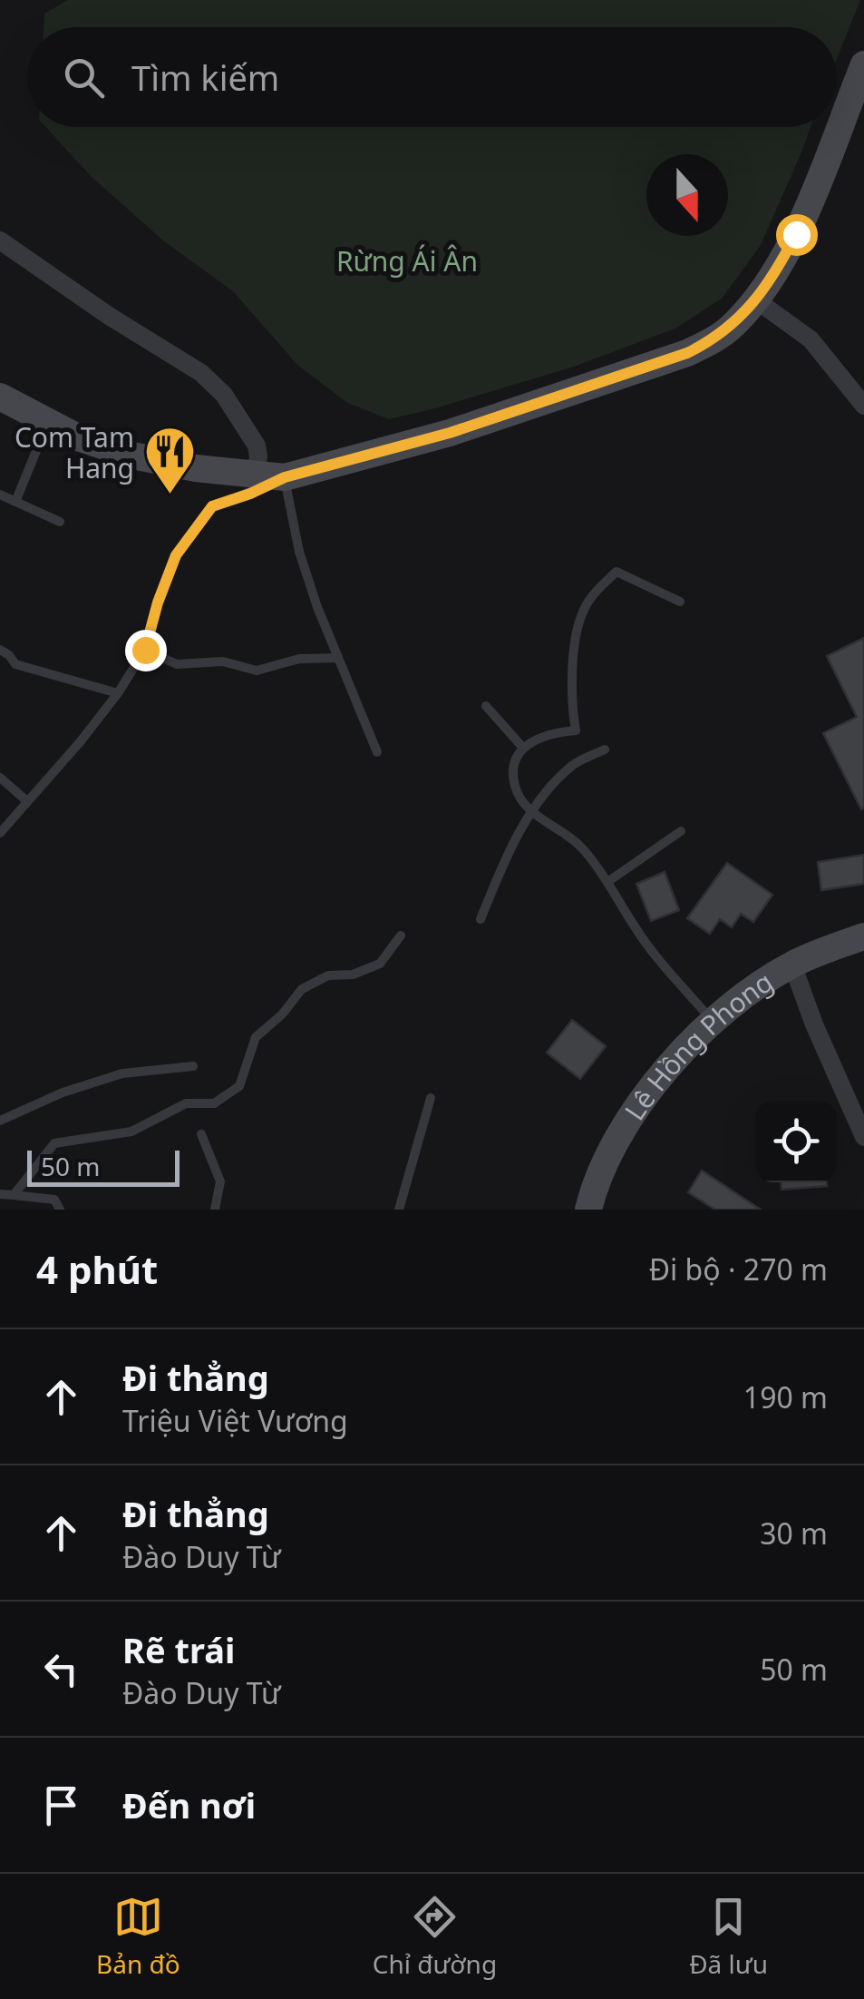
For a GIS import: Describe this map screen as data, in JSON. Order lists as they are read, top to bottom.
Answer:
{
  "streets": {
    "street": ["Lê Hồng Phong"]
  },
  "parks": ["Rừng Ái Ân"],
  "places": {
    "restaurant": ["Com Tam Hang"]
  },
  "scale_bar": "50 m",
  "north": "bottom",
  "page": {
    "search": "Tìm kiếm",
    "scale": "50 m",
    "heading": ["4 phút", "Đi bộ · 270 m"],
    "list": [
      ["Đi thẳng", "Triệu Việt Vương", "190 m"],
      ["Đi thẳng", "Đào Duy Từ", "30 m"],
      ["Rẽ trái", "Đào Duy Từ", "50 m"],
      "Đến nơi"
    ],
    "nav": ["Bản đồ", "Chỉ đường", "Đã lưu"]
  }
}
